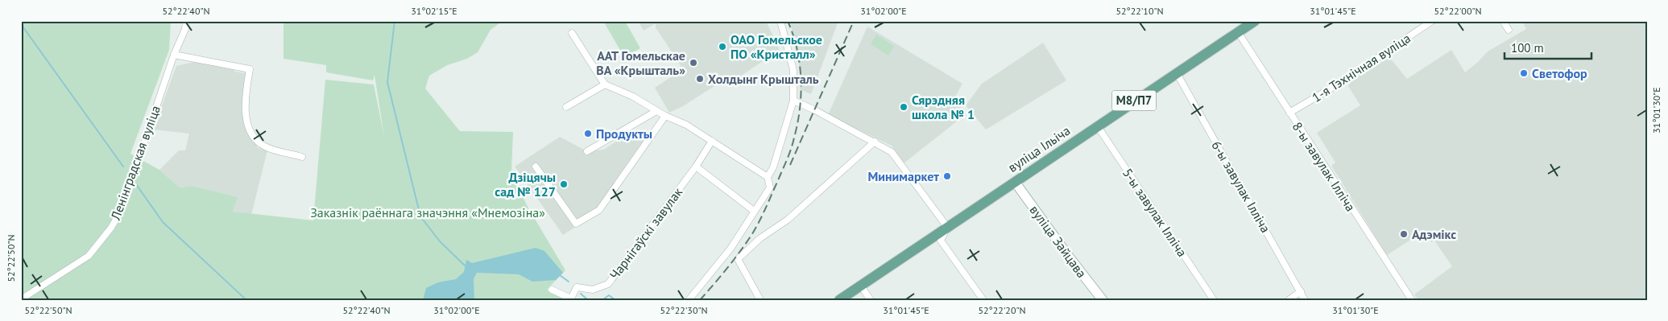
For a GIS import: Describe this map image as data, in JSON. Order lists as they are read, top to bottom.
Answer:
{
  "streets": {
    "main road": ["М8/П7", "вуліца Ільіча"],
    "street": [
      "1-я Тэхнічная вуліца",
      "Ленінградская вуліца",
      "8-ы завулак Ілліча",
      "6-ы завулак Ілліча",
      "5-ы завулак Ілліча",
      "Чарнігаўскі завулак",
      "вуліца Зайцава"
    ]
  },
  "crossings": [
    ["1-я Тэхнічная вуліца", "8-ы завулак Ілліча"],
    ["вуліца Ільіча", "8-ы завулак Ілліча"],
    ["вуліца Ільіча", "6-ы завулак Ілліча"],
    ["вуліца Ільіча", "5-ы завулак Ілліча"],
    ["вуліца Ільіча", "вуліца Зайцава"]
  ],
  "parks": ["Заказнік раённага значэння «Мнемозіна»"],
  "places": [
    "ОАО Гомельское ПО «Кристалл»",
    "ААТ Гомельскае ВА «Крышталь»",
    "Светофор",
    "Холдынг Крышталь",
    "Сярэдняя школа № 1",
    "Продукты",
    "Минимаркет",
    "Дзіцячы сад № 127",
    "Адэмікс"
  ],
  "scale_bar": "100 m",
  "coordinates": [
    "52°22'40\"N",
    "31°02'15\"E",
    "31°02'00\"E",
    "52°22'10\"N",
    "31°01'45\"E",
    "52°22'00\"N",
    "31°01'30\"E",
    "52°22'50\"N",
    "52°22'30\"N",
    "52°22'20\"N"
  ]
}
